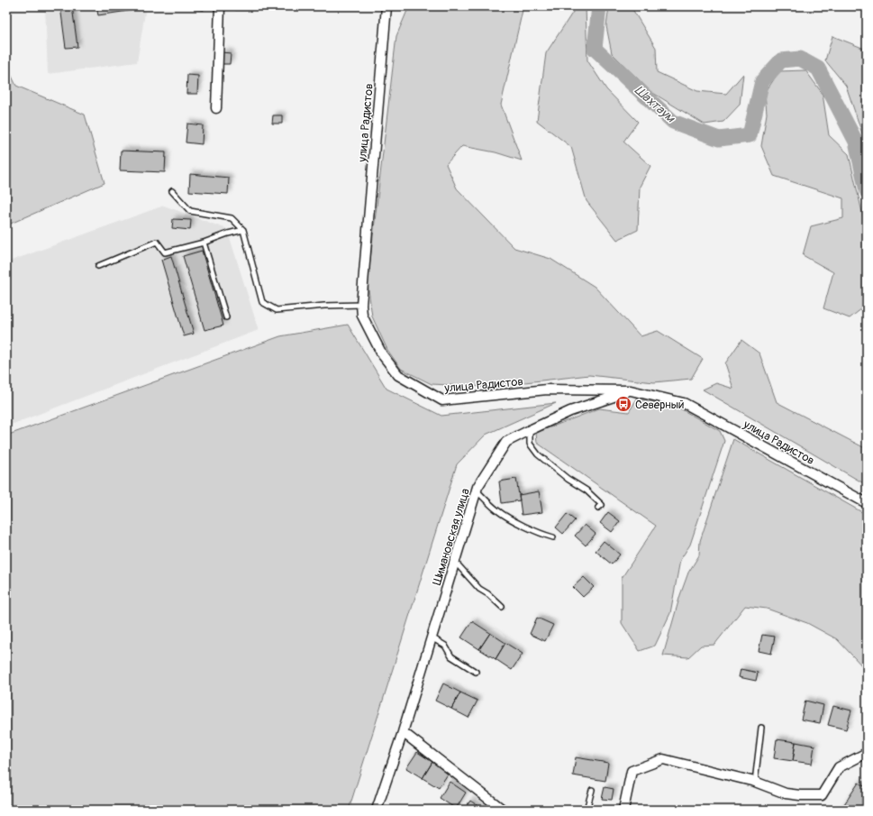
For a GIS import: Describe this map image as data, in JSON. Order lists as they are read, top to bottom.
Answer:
{
  "streets": {
    "street": ["улица Радистов", "Шимановская улица"]
  },
  "crossings": [
    ["улица Радистов", "Шимановская улица"]
  ],
  "water": ["Шахтаум"],
  "places": {
    "bus stop": ["Северный"]
  }
}
